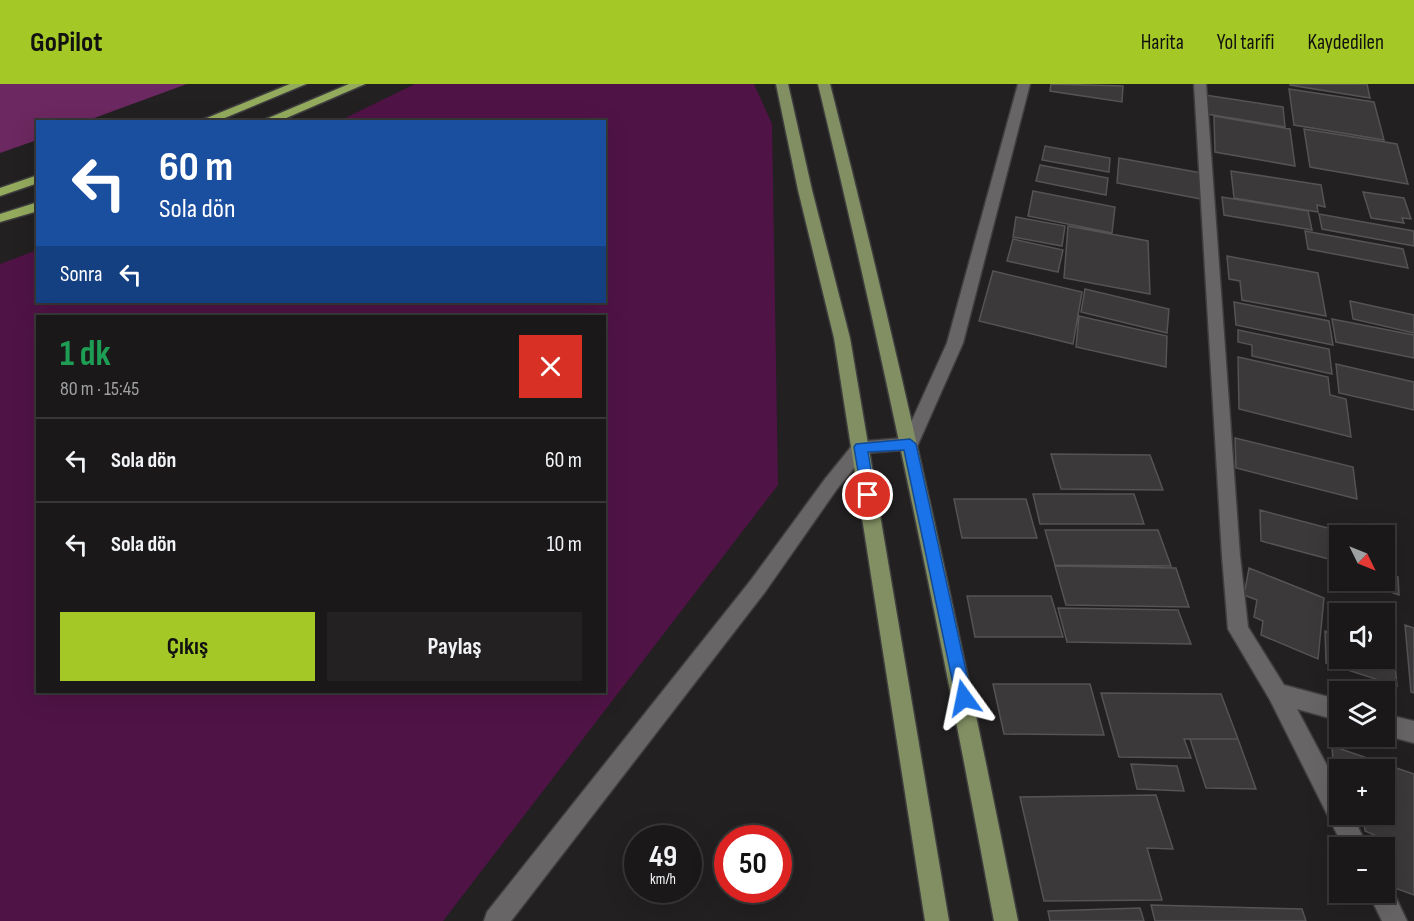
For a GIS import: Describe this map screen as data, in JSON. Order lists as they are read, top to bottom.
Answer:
{
  "north": "bottom right",
  "page": {
    "header": "GoPilot",
    "nav": ["Harita", "Yol tarifi", "Kaydedilen"],
    "turn": ["60 m", "Sola dön"],
    "then": "Sonra",
    "heading": ["1 dk", "80 m · 15:45"],
    "list": [
      {
        "name": "Sola dön",
        "value": "60 m"
      },
      {
        "name": "Sola dön",
        "value": "10 m"
      }
    ],
    "map_buttons": ["+", "−"],
    "buttons": ["Çıkış", "Paylaş"],
    "speed": "49 km/h",
    "limit": "50"
  }
}
